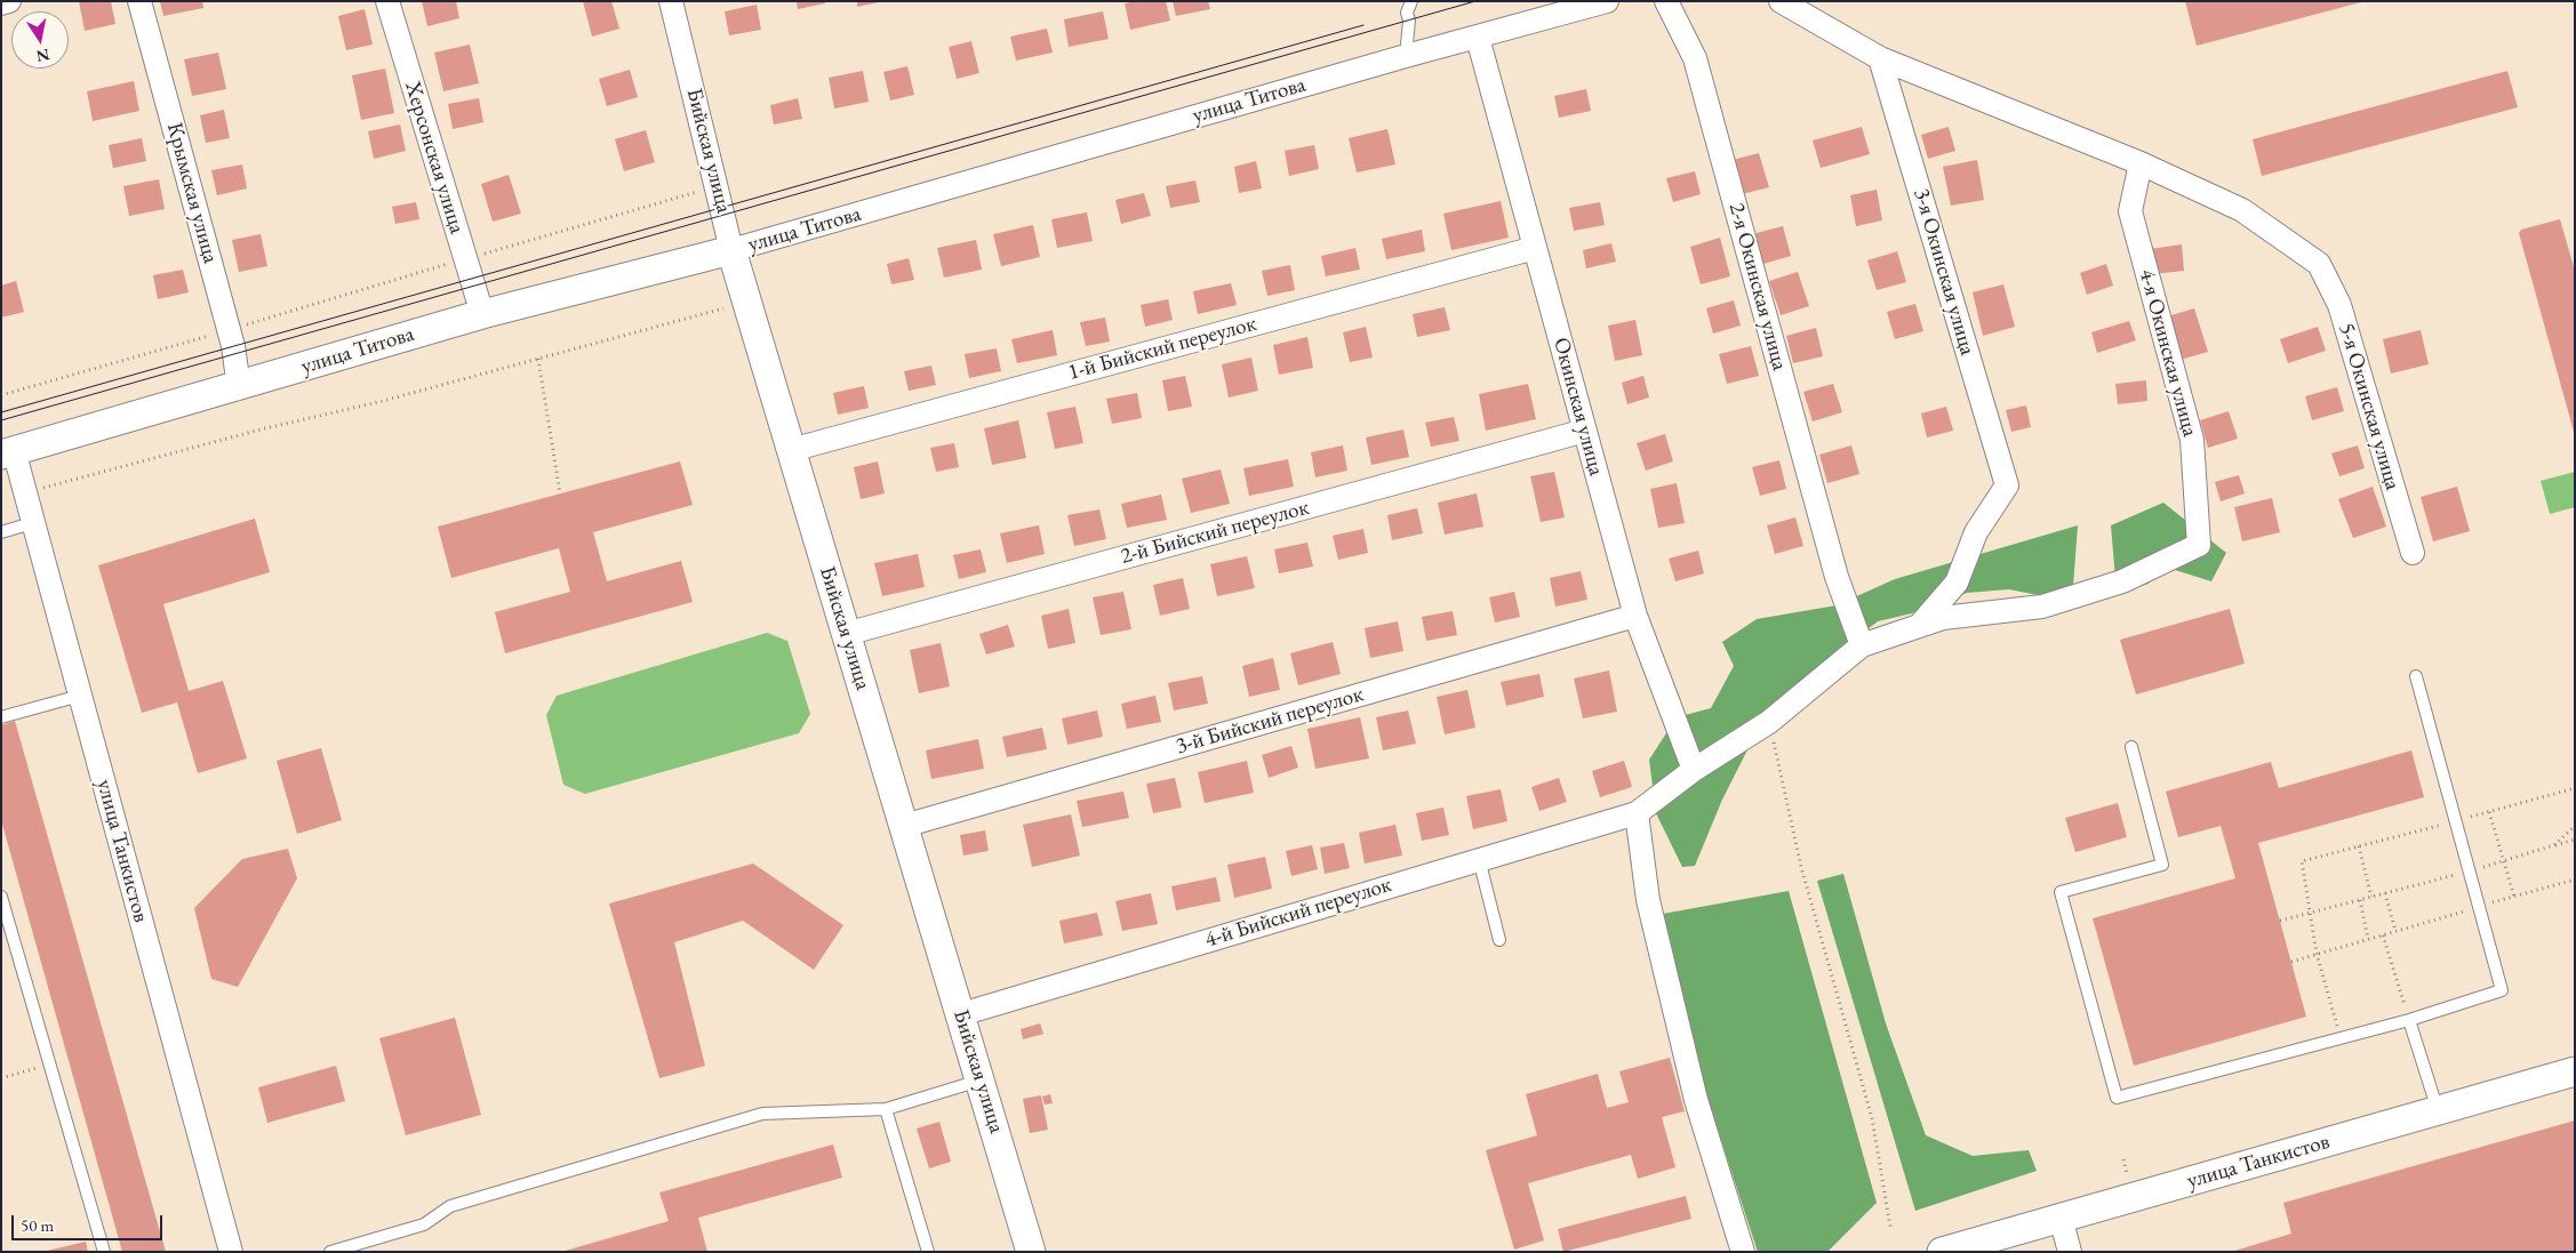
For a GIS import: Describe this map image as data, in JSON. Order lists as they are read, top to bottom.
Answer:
{
  "streets": {
    "street": [
      "улица Титова",
      "Бийская улица",
      "Херсонская улица",
      "Крымская улица",
      "3-я Окинская улица",
      "2-я Окинская улица",
      "1-й Бийский переулок",
      "4-я Окинская улица",
      "Окинская улица",
      "5-я Окинская улица",
      "2-й Бийский переулок",
      "3-й Бийский переулок",
      "улица Танкистов",
      "4-й Бийский переулок"
    ]
  },
  "crossings": [
    ["улица Титова", "Бийская улица"],
    ["улица Титова", "Херсонская улица"],
    ["улица Титова", "Крымская улица"],
    ["улица Титова", "Окинская улица"],
    ["улица Титова", "улица Танкистов"],
    ["Бийская улица", "1-й Бийский переулок"],
    ["Бийская улица", "2-й Бийский переулок"],
    ["Бийская улица", "3-й Бийский переулок"],
    ["Бийская улица", "4-й Бийский переулок"],
    ["3-я Окинская улица", "4-я Окинская улица"],
    ["1-й Бийский переулок", "Окинская улица"],
    ["4-я Окинская улица", "5-я Окинская улица"],
    ["Окинская улица", "2-й Бийский переулок"],
    ["Окинская улица", "3-й Бийский переулок"]
  ],
  "scale_bar": "50 m",
  "north": "bottom"
}
